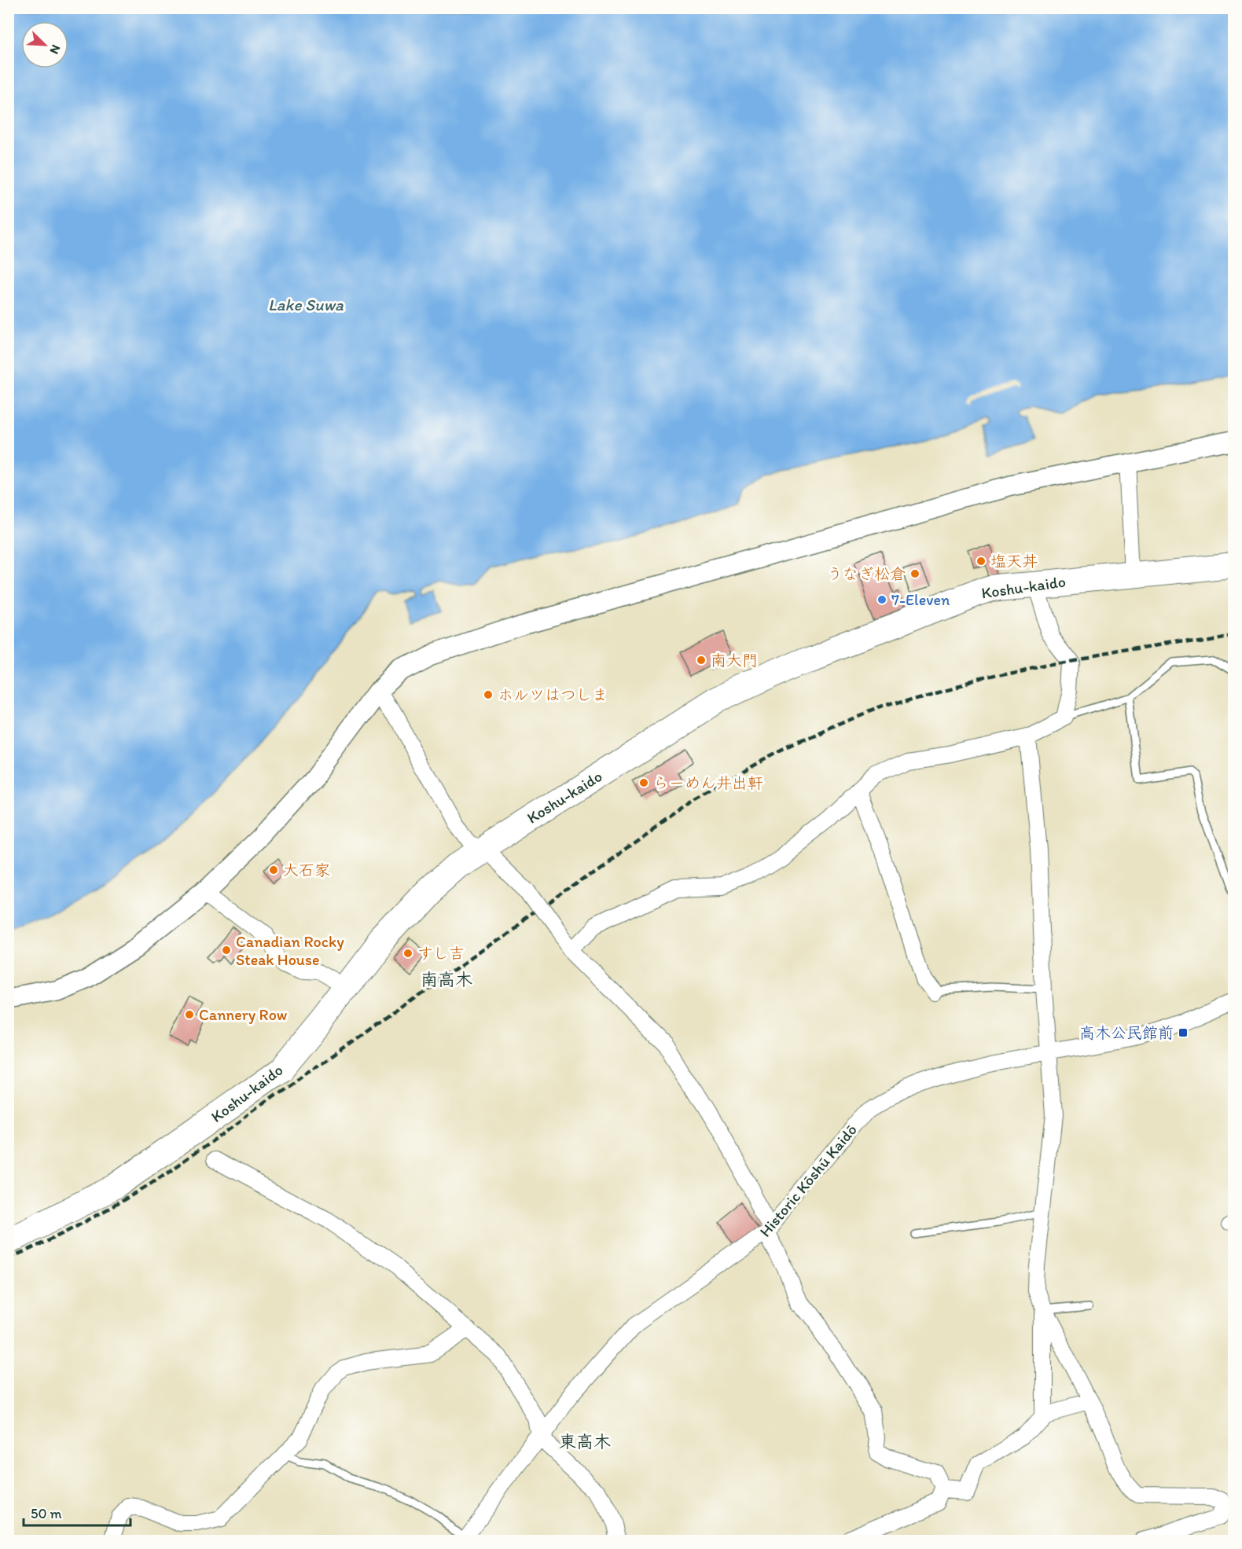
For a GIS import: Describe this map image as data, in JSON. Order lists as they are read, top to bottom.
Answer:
{
  "streets": {
    "highway": ["Koshu-kaido"],
    "street": ["Historic Kōshū Kaidō"]
  },
  "districts": ["南高木", "東高木"],
  "water": ["Lake Suwa"],
  "places": {
    "other": [
      "塩天丼",
      "うなぎ松倉",
      "7-Eleven",
      "南大門",
      "ホルツはつしま",
      "らーめん井出軒",
      "大石家",
      "Canadian Rocky Steak House",
      "すし吉",
      "Cannery Row"
    ],
    "transit": ["高木公民館前"]
  },
  "scale_bar": "50 m",
  "north": "bottom right"
}
